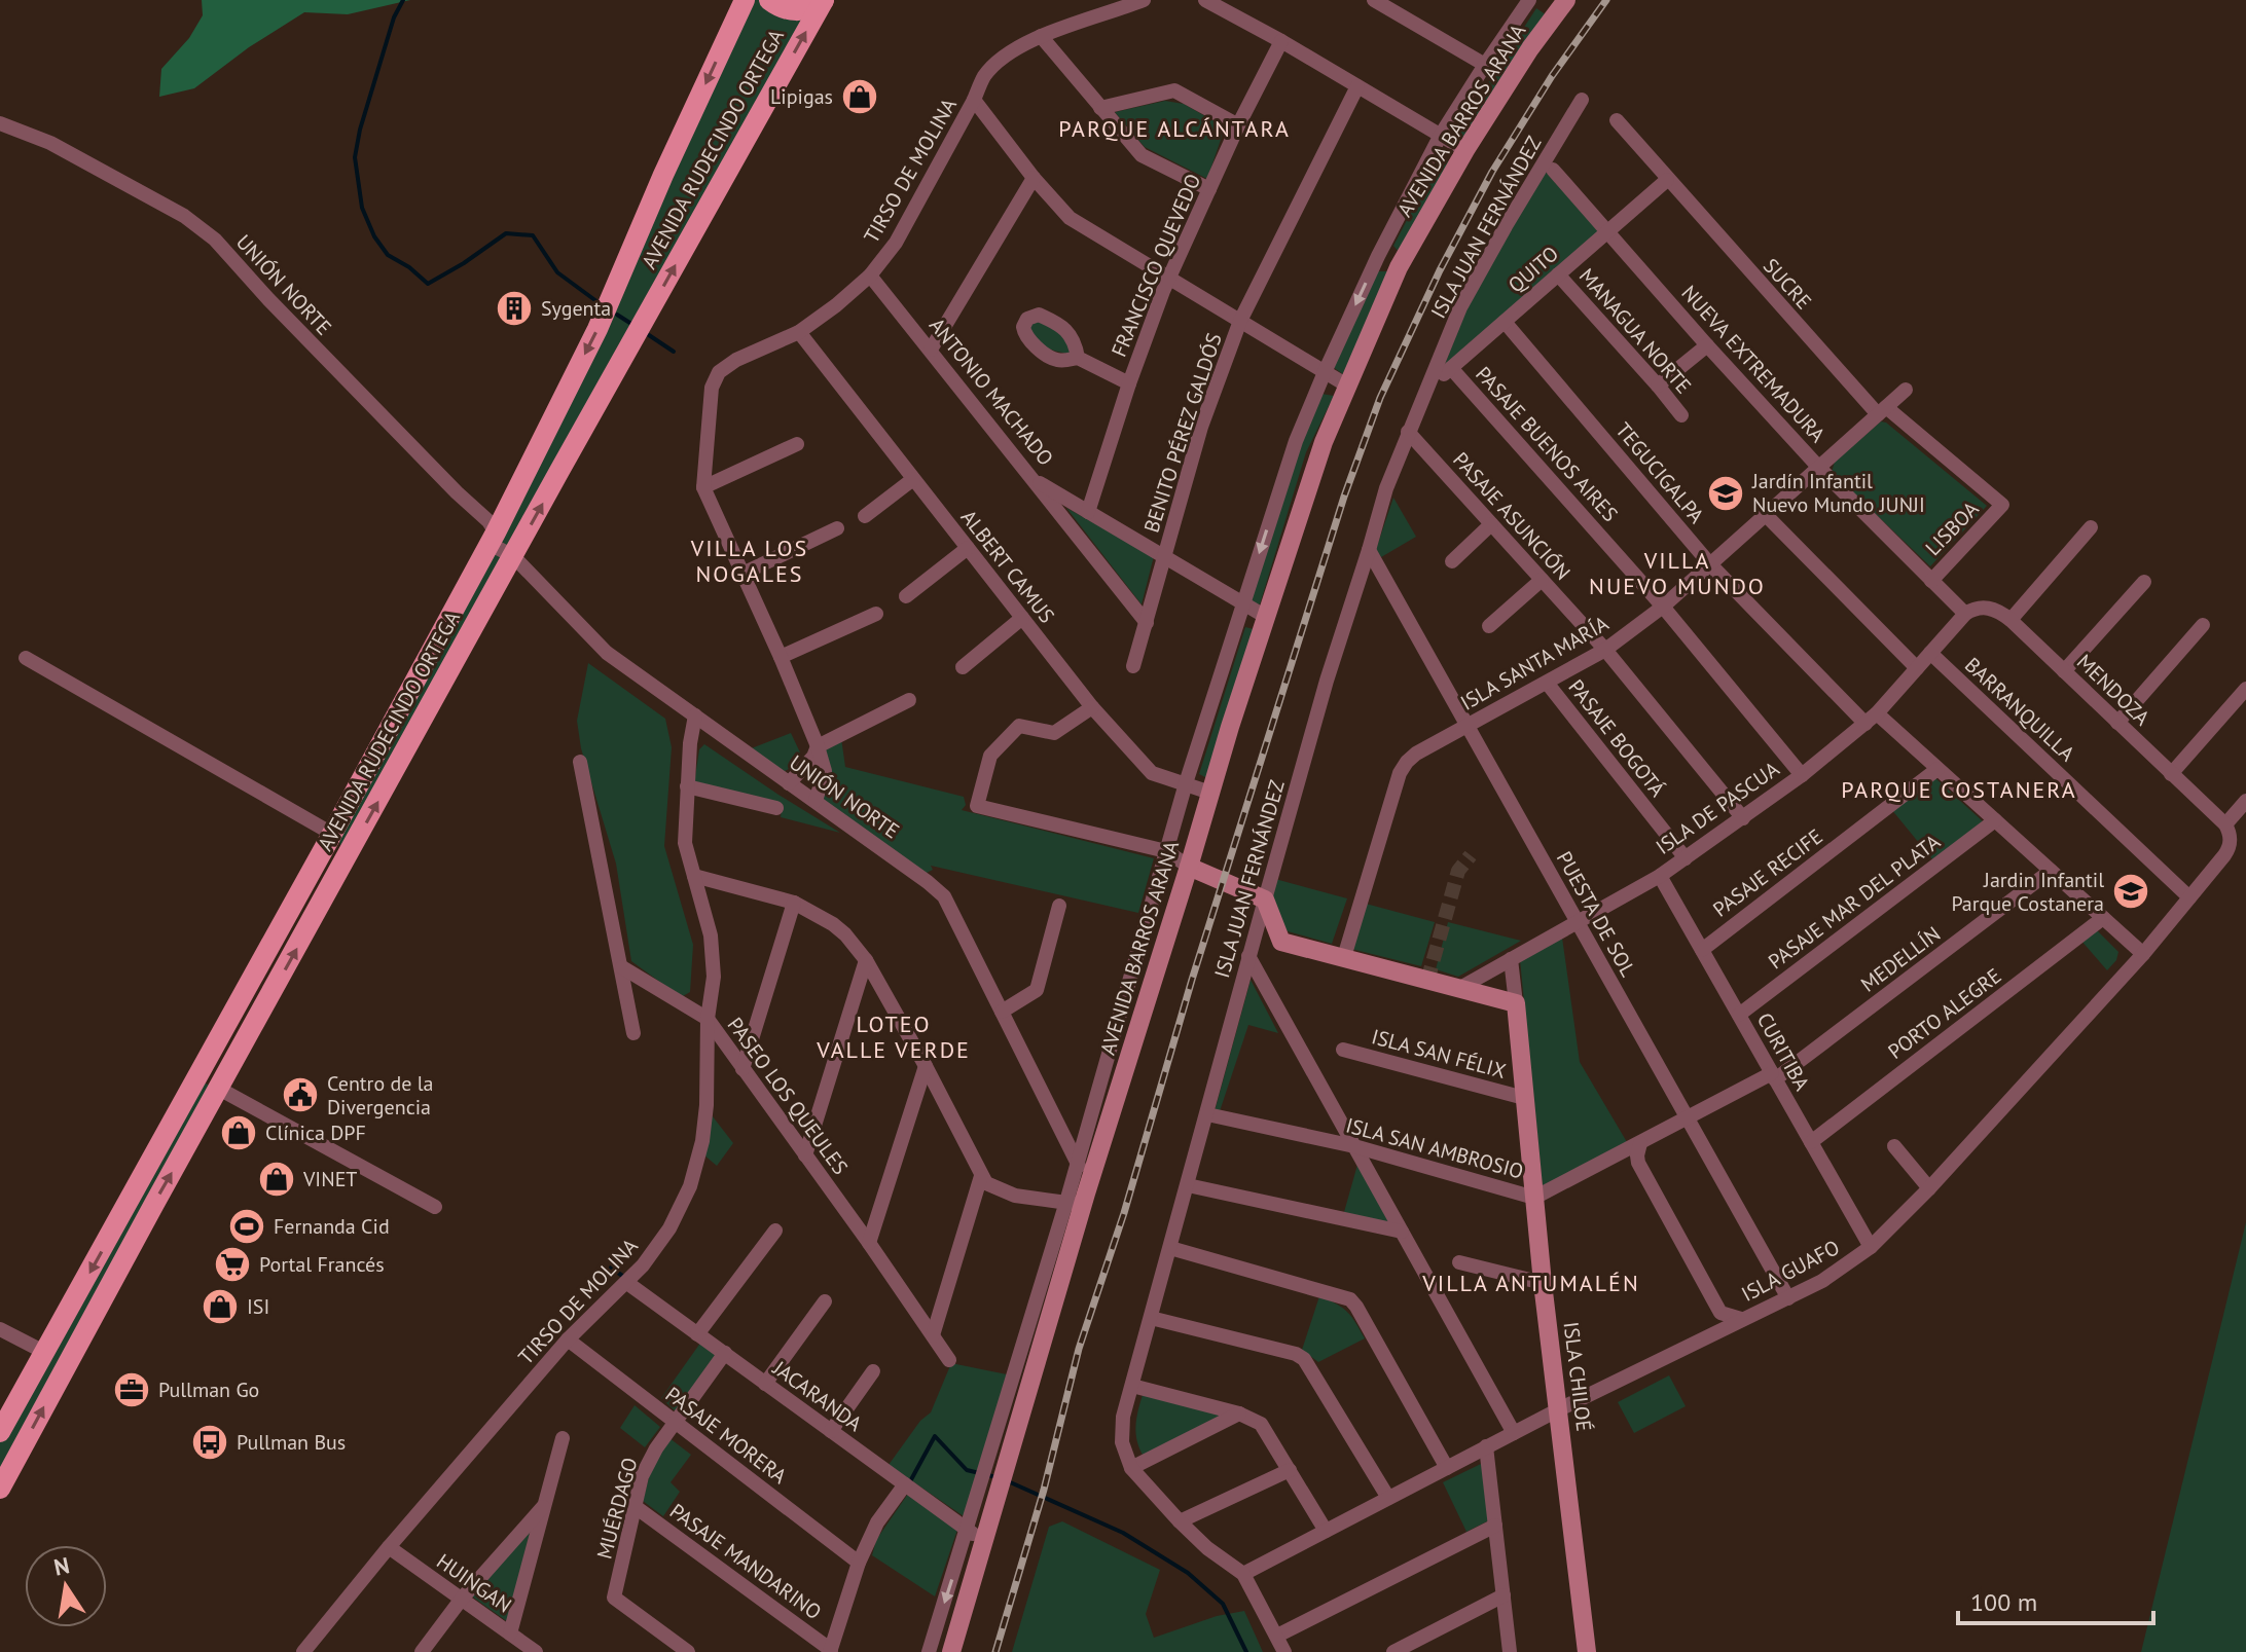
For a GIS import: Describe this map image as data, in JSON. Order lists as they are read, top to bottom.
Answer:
{
  "streets": {
    "main road": ["AVENIDA BARROS ARANA", "AVENIDA RUDECINDO ORTEGA", "ISLA CHILOÉ"],
    "street": [
      "TIRSO DE MOLINA",
      "ISLA JUAN FERNÁNDEZ",
      "FRANCISCO QUEVEDO",
      "QUITO",
      "SUCRE",
      "UNIÓN NORTE",
      "MANAGUA NORTE",
      "NUEVA EXTREMADURA",
      "ANTONIO MACHADO",
      "BENITO PÉREZ GALDÓS",
      "PASAJE BUENOS AIRES",
      "TEGUCIGALPA",
      "PASAJE ASUNCIÓN",
      "LISBOA",
      "ALBERT CAMUS",
      "ISLA SANTA MARÍA",
      "MENDOZA",
      "BARRANQUILLA",
      "PASAJE BOGOTÁ",
      "ISLA DE PASCUA",
      "PASAJE RECIFE",
      "PASAJE MAR DEL PLATA",
      "PUESTA DE SOL",
      "MEDELLÍN",
      "PORTO ALEGRE",
      "CURITIBA",
      "ISLA SAN FÉLIX",
      "PASEO LOS QUEULES",
      "ISLA SAN AMBROSIO",
      "ISLA GUAFO",
      "JACARANDA",
      "PASAJE MORERA",
      "MUÉRDAGO",
      "PASAJE MANDARINO",
      "HUINGAN"
    ]
  },
  "crossings": [
    ["AVENIDA BARROS ARANA", "UNIÓN NORTE"],
    ["AVENIDA BARROS ARANA", "ANTONIO MACHADO"],
    ["AVENIDA BARROS ARANA", "ALBERT CAMUS"],
    ["AVENIDA BARROS ARANA", "JACARANDA"],
    ["AVENIDA RUDECINDO ORTEGA", "UNIÓN NORTE"],
    ["TIRSO DE MOLINA", "UNIÓN NORTE"],
    ["TIRSO DE MOLINA", "ANTONIO MACHADO"],
    ["TIRSO DE MOLINA", "ALBERT CAMUS"],
    ["TIRSO DE MOLINA", "PASEO LOS QUEULES"],
    ["TIRSO DE MOLINA", "JACARANDA"],
    ["TIRSO DE MOLINA", "PASAJE MORERA"],
    ["TIRSO DE MOLINA", "HUINGAN"],
    ["ISLA JUAN FERNÁNDEZ", "QUITO"],
    ["ISLA JUAN FERNÁNDEZ", "PASAJE ASUNCIÓN"],
    ["ISLA JUAN FERNÁNDEZ", "PUESTA DE SOL"],
    ["ISLA JUAN FERNÁNDEZ", "ISLA SAN AMBROSIO"],
    ["ISLA JUAN FERNÁNDEZ", "ISLA GUAFO"],
    ["FRANCISCO QUEVEDO", "ANTONIO MACHADO"],
    ["QUITO", "SUCRE"],
    ["QUITO", "MANAGUA NORTE"],
    ["QUITO", "NUEVA EXTREMADURA"],
    ["QUITO", "PASAJE BUENOS AIRES"],
    ["QUITO", "TEGUCIGALPA"],
    ["SUCRE", "LISBOA"],
    ["SUCRE", "ISLA SANTA MARÍA"],
    ["NUEVA EXTREMADURA", "LISBOA"],
    ["NUEVA EXTREMADURA", "ISLA SANTA MARÍA"],
    ["NUEVA EXTREMADURA", "MENDOZA"],
    ["NUEVA EXTREMADURA", "ISLA DE PASCUA"],
    ["ANTONIO MACHADO", "BENITO PÉREZ GALDÓS"],
    ["PASAJE BUENOS AIRES", "ISLA SANTA MARÍA"],
    ["PASAJE BUENOS AIRES", "ISLA DE PASCUA"],
    ["TEGUCIGALPA", "ISLA SANTA MARÍA"],
    ["TEGUCIGALPA", "ISLA DE PASCUA"],
    ["TEGUCIGALPA", "PASAJE RECIFE"],
    ["TEGUCIGALPA", "PASAJE MAR DEL PLATA"],
    ["TEGUCIGALPA", "MEDELLÍN"],
    ["TEGUCIGALPA", "PORTO ALEGRE"],
    ["TEGUCIGALPA", "ISLA GUAFO"],
    ["PASAJE ASUNCIÓN", "ISLA SANTA MARÍA"],
    ["PASAJE ASUNCIÓN", "ISLA DE PASCUA"],
    ["ISLA SANTA MARÍA", "PASAJE BOGOTÁ"],
    ["ISLA SANTA MARÍA", "PUESTA DE SOL"],
    ["MENDOZA", "ISLA DE PASCUA"],
    ["MENDOZA", "ISLA GUAFO"],
    ["BARRANQUILLA", "ISLA DE PASCUA"],
    ["BARRANQUILLA", "ISLA GUAFO"],
    ["PASAJE BOGOTÁ", "ISLA DE PASCUA"],
    ["ISLA DE PASCUA", "PUESTA DE SOL"],
    ["ISLA DE PASCUA", "CURITIBA"],
    ["ISLA DE PASCUA", "ISLA CHILOÉ"],
    ["PASAJE RECIFE", "CURITIBA"],
    ["PASAJE MAR DEL PLATA", "CURITIBA"],
    ["PUESTA DE SOL", "ISLA SAN AMBROSIO"],
    ["PUESTA DE SOL", "ISLA GUAFO"],
    ["MEDELLÍN", "CURITIBA"],
    ["MEDELLÍN", "ISLA SAN AMBROSIO"],
    ["PORTO ALEGRE", "CURITIBA"],
    ["CURITIBA", "ISLA SAN AMBROSIO"],
    ["CURITIBA", "ISLA GUAFO"],
    ["ISLA SAN FÉLIX", "ISLA CHILOÉ"],
    ["ISLA SAN AMBROSIO", "ISLA CHILOÉ"],
    ["ISLA GUAFO", "ISLA CHILOÉ"],
    ["JACARANDA", "MUÉRDAGO"],
    ["PASAJE MORERA", "MUÉRDAGO"],
    ["MUÉRDAGO", "PASAJE MANDARINO"]
  ],
  "districts": [
    "PARQUE ALCÁNTARA",
    "VILLA LOS NOGALES",
    "VILLA NUEVO MUNDO",
    "PARQUE COSTANERA",
    "LOTEO VALLE VERDE",
    "VILLA ANTUMALÉN"
  ],
  "places": {
    "shop": [
      "Lipigas",
      "Clínica DPF",
      "VINET",
      "ISI"
    ],
    "building": ["Sygenta"],
    "school or university": ["Jardín Infantil Nuevo Mundo JUNJI", "Jardin Infantil Parque Costanera"],
    "public building": ["Centro de la Divergencia"],
    "sports": ["Fernanda Cid"],
    "supermarket": ["Portal Francés"],
    "office": ["Pullman Go"],
    "bus stop": ["Pullman Bus"]
  },
  "scale_bar": "100 m",
  "north": "top"
}
